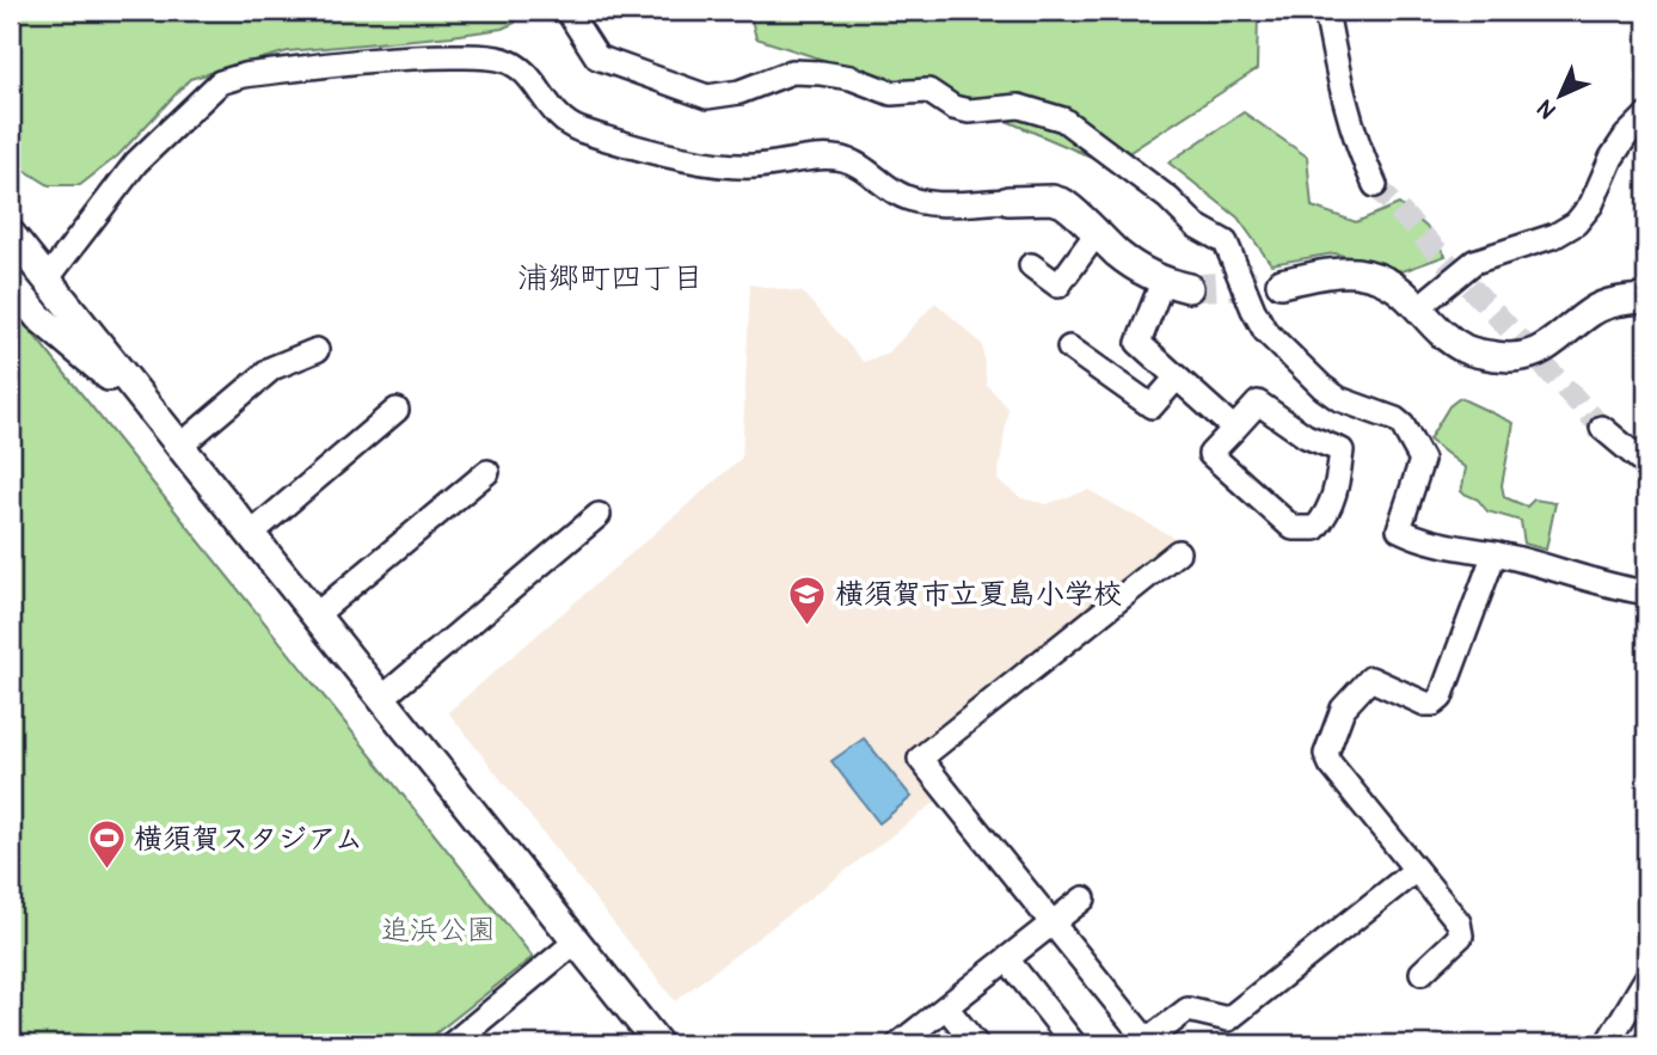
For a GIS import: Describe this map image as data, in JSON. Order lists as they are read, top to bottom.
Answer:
{
  "districts": ["浦郷町四丁目"],
  "parks": ["追浜公園"],
  "places": {
    "school or university": ["横須賀市立夏島小学校"],
    "sports": ["横須賀スタジアム"]
  },
  "north": "bottom left"
}
